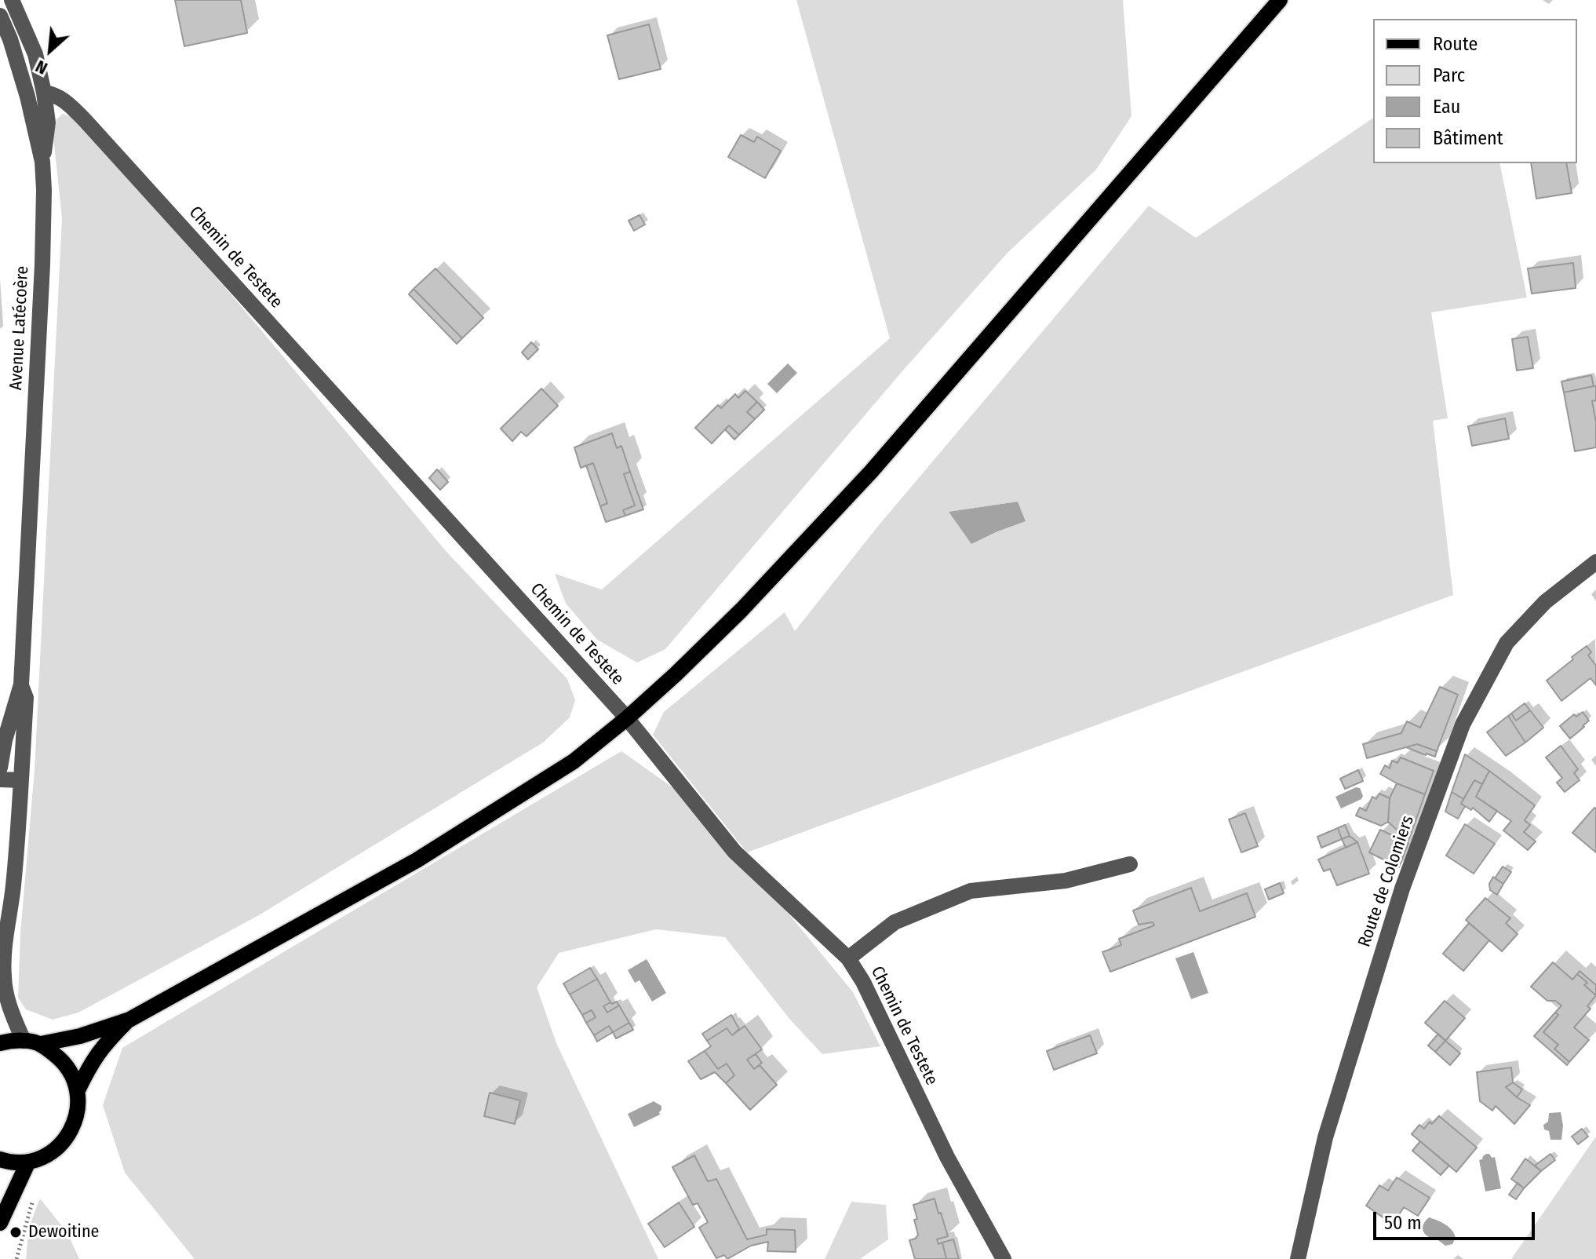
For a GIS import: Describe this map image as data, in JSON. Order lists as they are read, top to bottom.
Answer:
{
  "streets": {
    "street": ["Chemin de Testete", "Avenue Latécoère", "Route de Colomiers"]
  },
  "crossings": [
    ["Chemin de Testete", "Avenue Latécoère"]
  ],
  "places": ["Dewoitine"],
  "legend": [
    "Route",
    "Parc",
    "Eau",
    "Bâtiment"
  ],
  "scale_bar": "50 m",
  "north": "bottom left"
}
